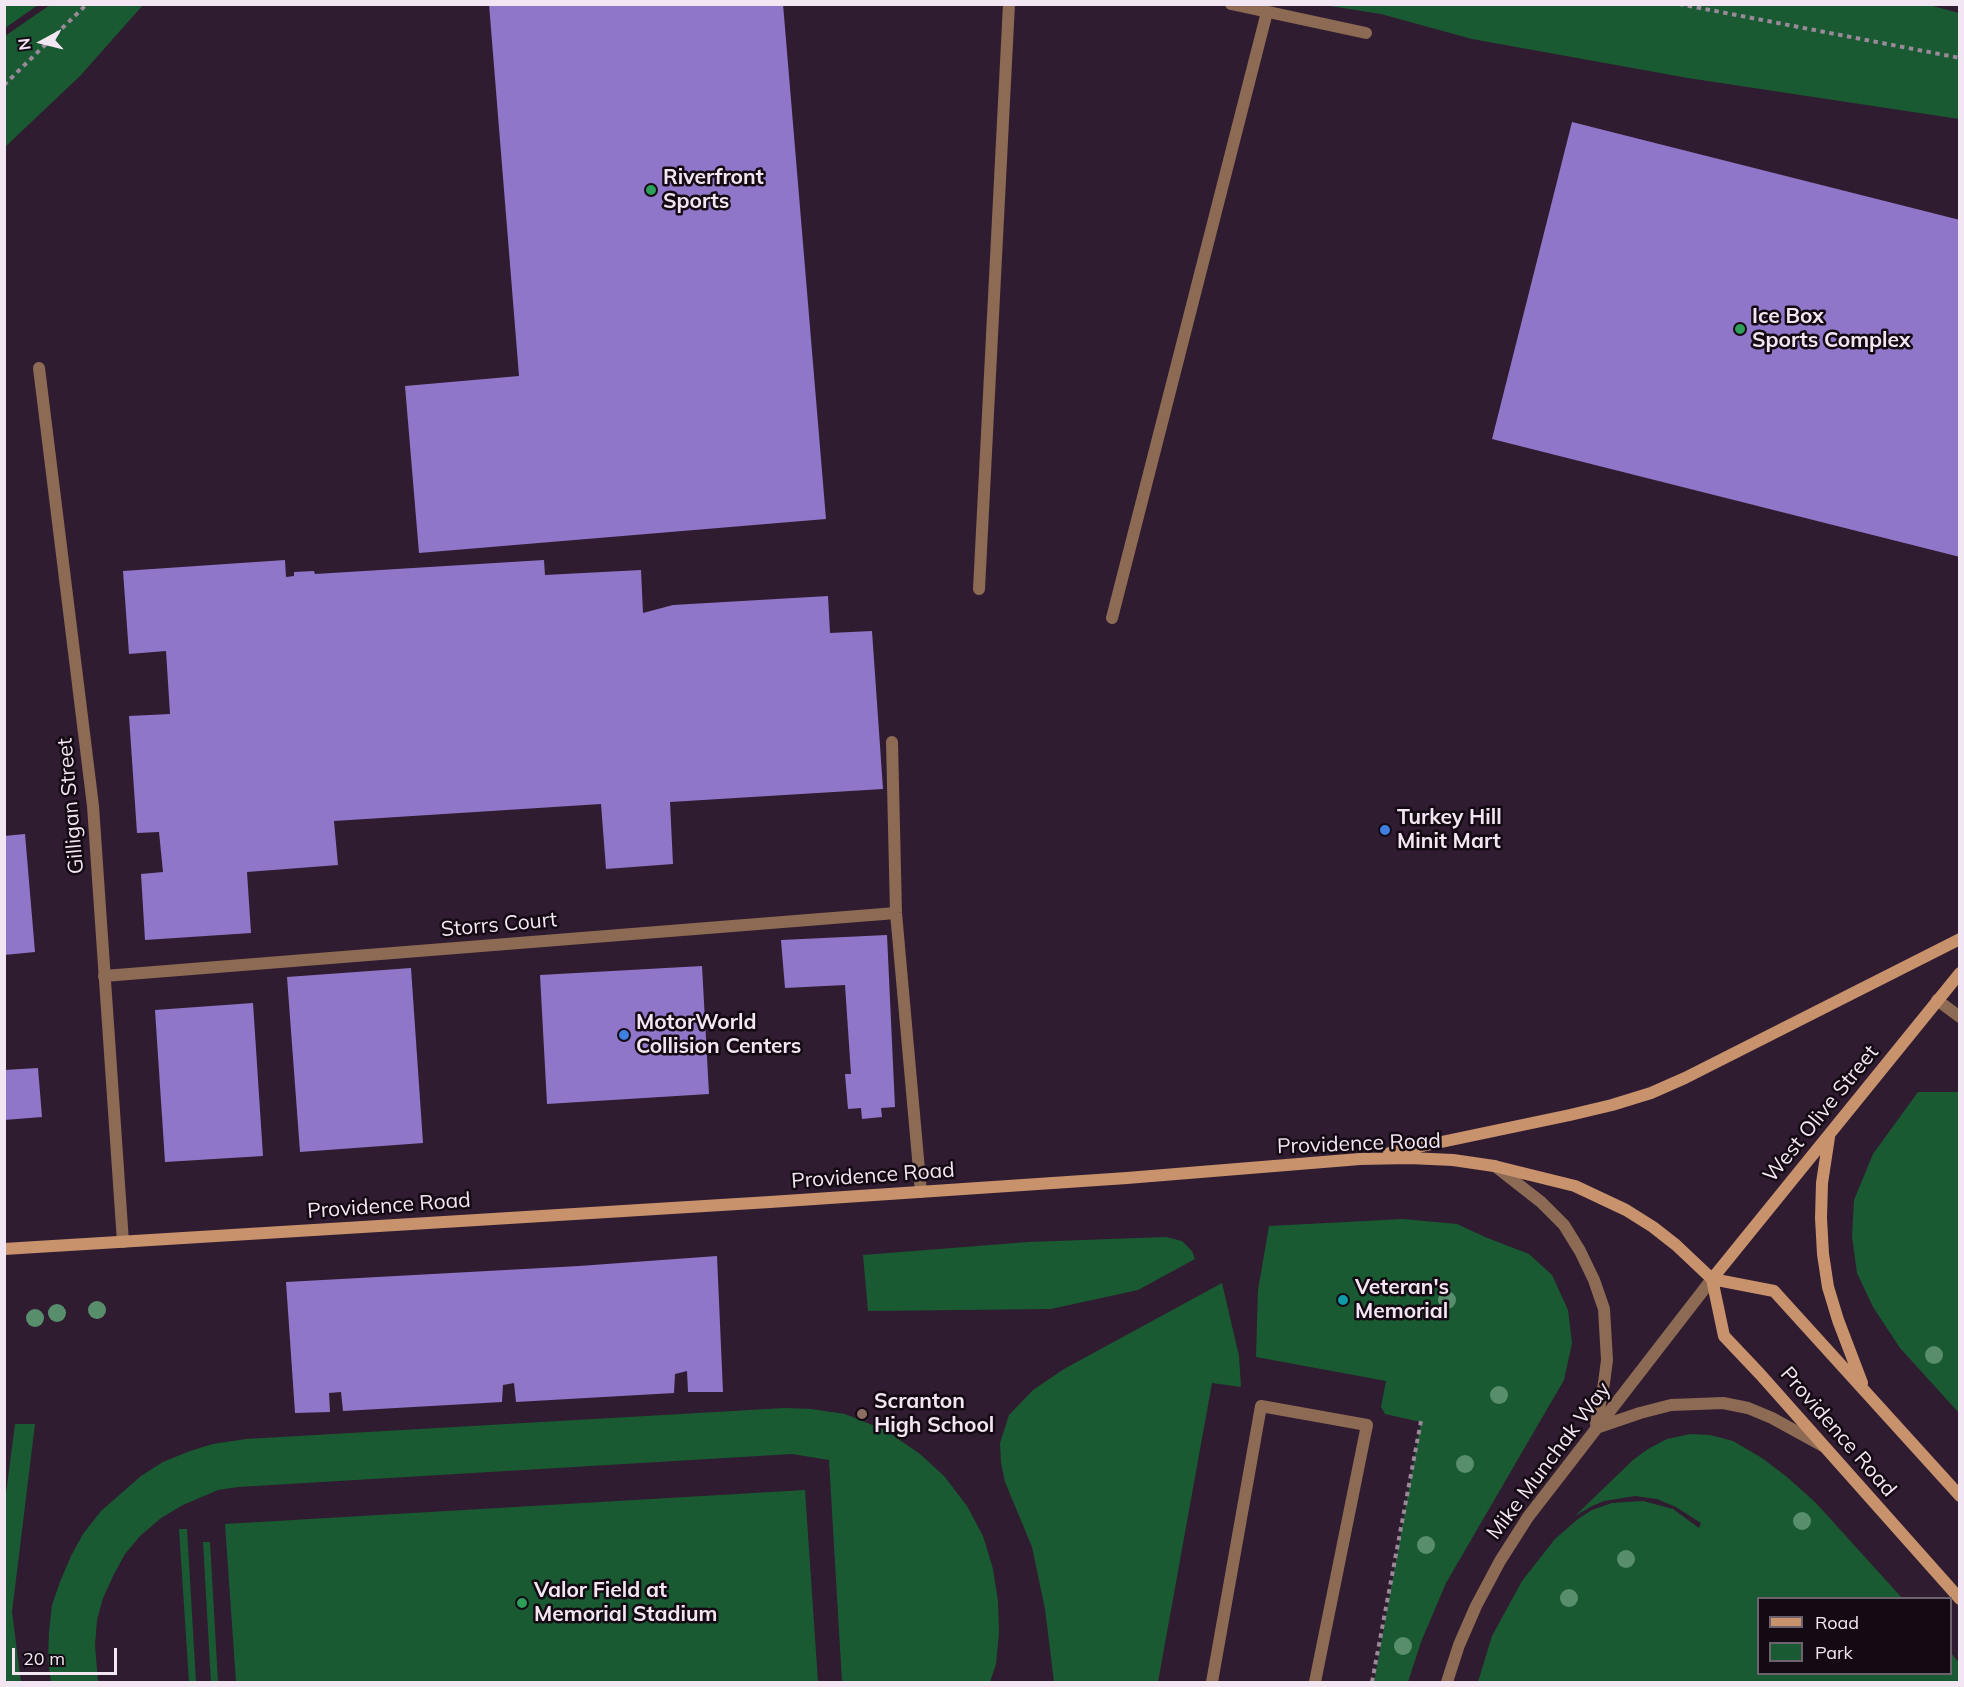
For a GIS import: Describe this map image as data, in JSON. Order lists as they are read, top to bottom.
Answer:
{
  "streets": {
    "main road": ["West Olive Street", "Providence Road"],
    "street": ["Gilligan Street", "Storrs Court", "Mike Munchak Way"]
  },
  "crossings": [
    ["Gilligan Street", "Storrs Court"],
    ["Gilligan Street", "Providence Road"],
    ["West Olive Street", "Providence Road"],
    ["West Olive Street", "Mike Munchak Way"],
    ["Providence Road", "Mike Munchak Way"]
  ],
  "places": [
    "Riverfront Sports",
    "Ice Box Sports Complex",
    "Turkey Hill Minit Mart",
    "MotorWorld Collision Centers",
    "Veteran's Memorial",
    "Scranton High School",
    "Valor Field at Memorial Stadium"
  ],
  "legend": ["Road", "Park"],
  "scale_bar": "20 m",
  "north": "left"
}
